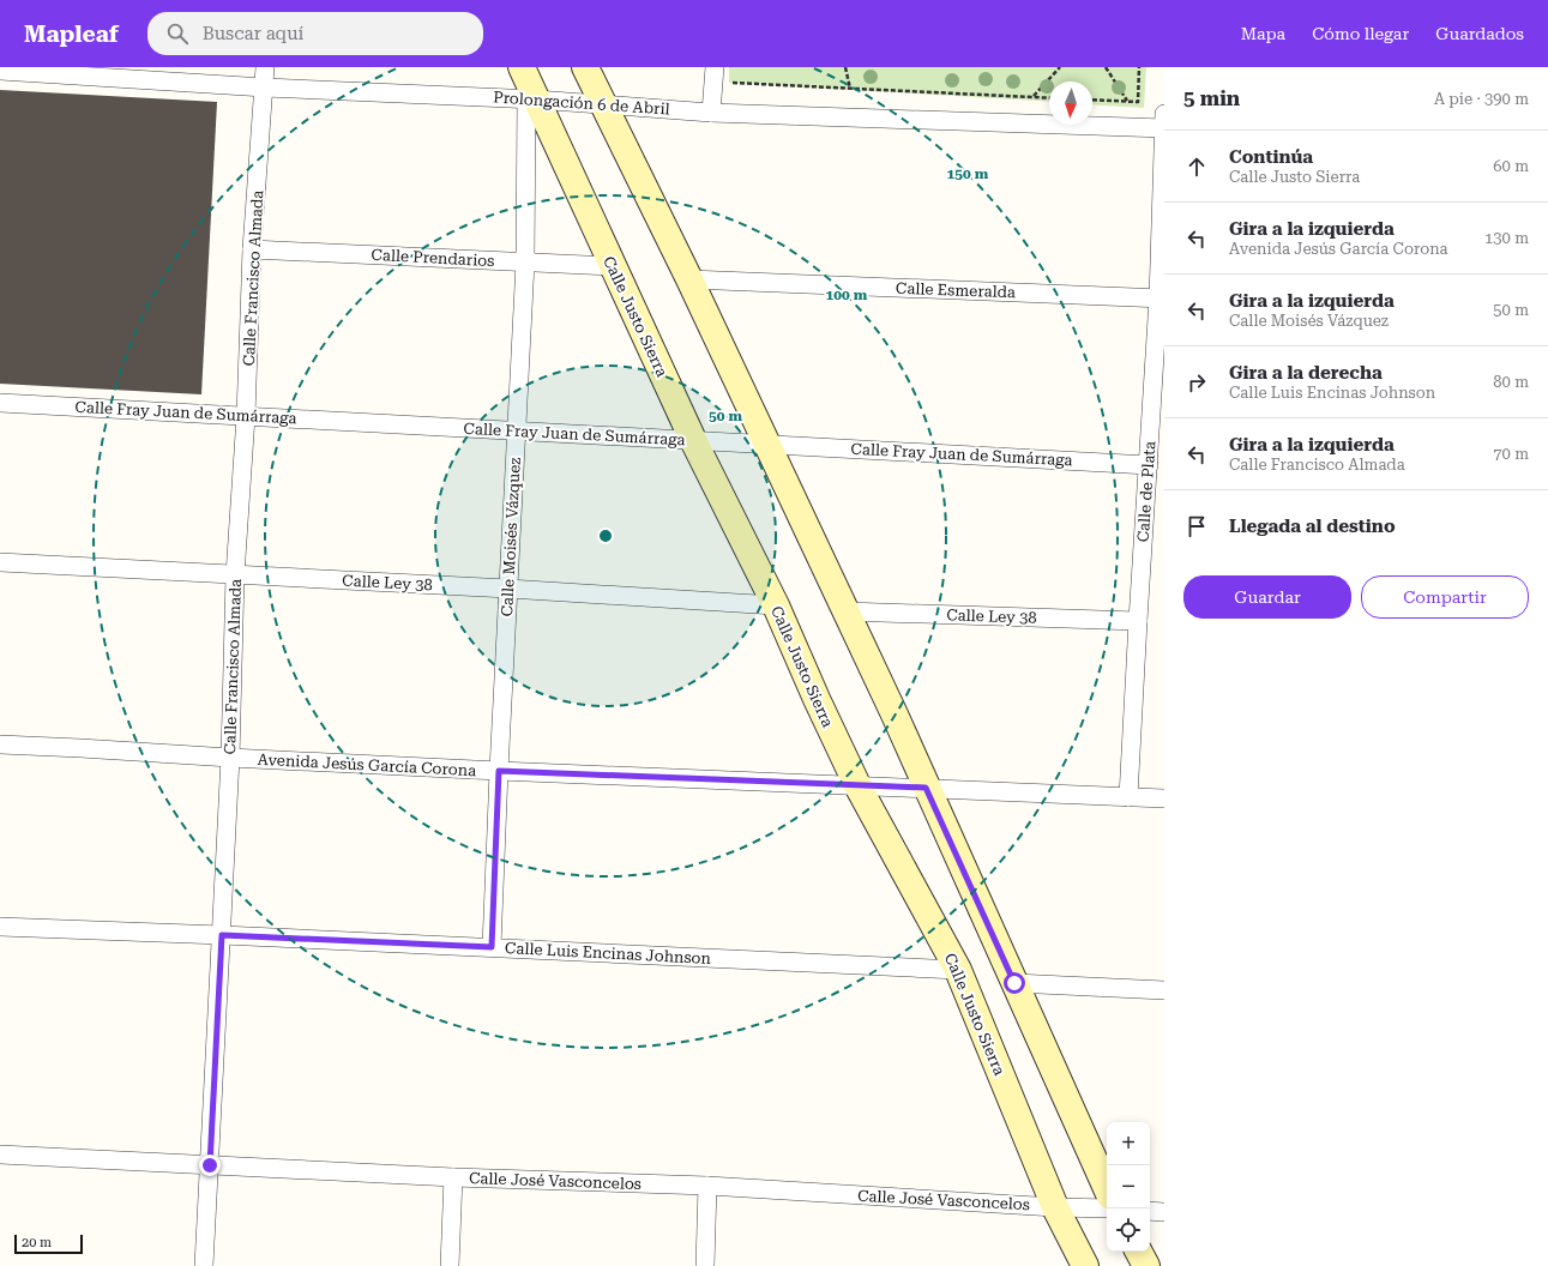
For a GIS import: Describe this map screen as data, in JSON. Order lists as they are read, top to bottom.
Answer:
{
  "streets": {
    "street": [
      "Prolongación 6 de Abril",
      "Calle Prendarios",
      "Calle Francisco Almada",
      "Calle Esmeralda",
      "Calle Justo Sierra",
      "Calle Fray Juan de Sumárraga",
      "Calle de Plata",
      "Calle Moisés Vázquez",
      "Calle Ley 38",
      "Avenida Jesús García Corona",
      "Calle Luis Encinas Johnson",
      "Calle José Vasconcelos"
    ]
  },
  "crossings": [
    ["Prolongación 6 de Abril", "Calle Francisco Almada"],
    ["Prolongación 6 de Abril", "Calle Justo Sierra"],
    ["Prolongación 6 de Abril", "Calle de Plata"],
    ["Prolongación 6 de Abril", "Calle Moisés Vázquez"],
    ["Calle Prendarios", "Calle Francisco Almada"],
    ["Calle Prendarios", "Calle Justo Sierra"],
    ["Calle Prendarios", "Calle Moisés Vázquez"],
    ["Calle Francisco Almada", "Calle Fray Juan de Sumárraga"],
    ["Calle Francisco Almada", "Calle Ley 38"],
    ["Calle Francisco Almada", "Avenida Jesús García Corona"],
    ["Calle Francisco Almada", "Calle Luis Encinas Johnson"],
    ["Calle Francisco Almada", "Calle José Vasconcelos"],
    ["Calle Esmeralda", "Calle de Plata"],
    ["Calle Justo Sierra", "Calle Fray Juan de Sumárraga"],
    ["Calle Justo Sierra", "Calle Moisés Vázquez"],
    ["Calle Justo Sierra", "Calle Ley 38"],
    ["Calle Justo Sierra", "Avenida Jesús García Corona"],
    ["Calle Justo Sierra", "Calle Luis Encinas Johnson"],
    ["Calle Justo Sierra", "Calle José Vasconcelos"],
    ["Calle Fray Juan de Sumárraga", "Calle de Plata"],
    ["Calle Fray Juan de Sumárraga", "Calle Moisés Vázquez"],
    ["Calle de Plata", "Calle Ley 38"],
    ["Calle de Plata", "Avenida Jesús García Corona"],
    ["Calle Moisés Vázquez", "Calle Ley 38"],
    ["Calle Moisés Vázquez", "Avenida Jesús García Corona"],
    ["Calle Moisés Vázquez", "Calle Luis Encinas Johnson"]
  ],
  "scale_bar": "20 m",
  "north": "bottom",
  "page": {
    "header": "Mapleaf",
    "search": "Buscar aquí",
    "nav": ["Mapa", "Cómo llegar", "Guardados"],
    "heading": ["5 min", "A pie · 390 m"],
    "list": [
      ["Continúa", "Calle Justo Sierra", "60 m"],
      ["Gira a la izquierda", "Avenida Jesús García Corona", "130 m"],
      ["Gira a la izquierda", "Calle Moisés Vázquez", "50 m"],
      ["Gira a la derecha", "Calle Luis Encinas Johnson", "80 m"],
      ["Gira a la izquierda", "Calle Francisco Almada", "70 m"],
      "Llegada al destino"
    ],
    "buttons": ["Guardar", "Compartir"],
    "map_buttons": ["+", "−"],
    "scale": "20 m"
  },
  "rings": ["150 m", "100 m", "50 m"]
}
